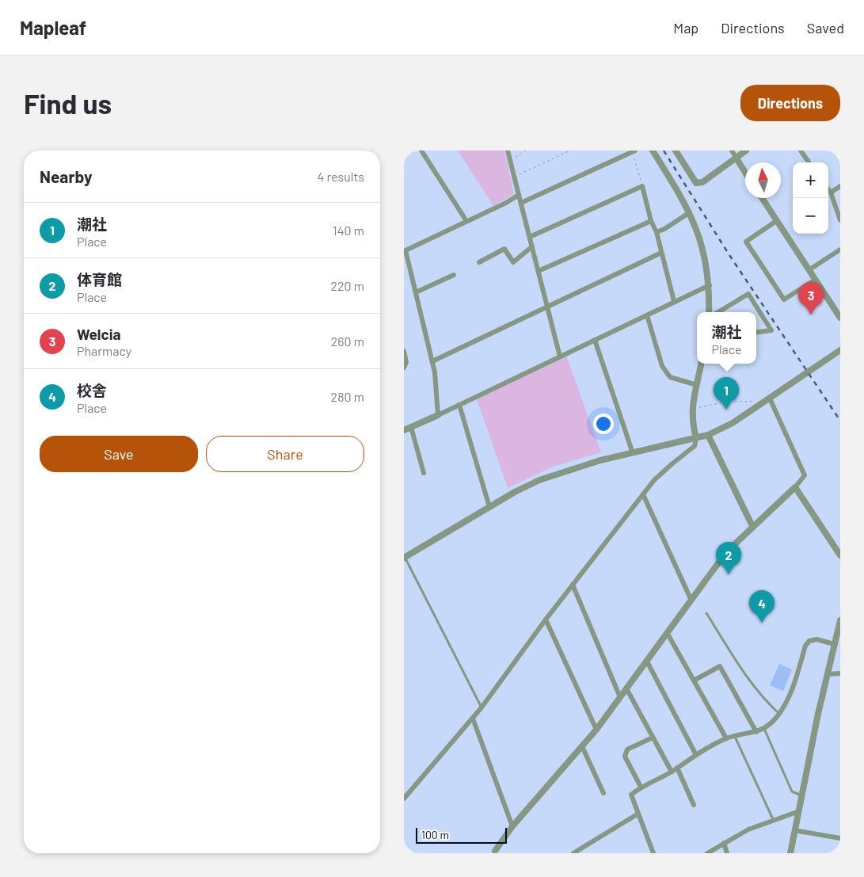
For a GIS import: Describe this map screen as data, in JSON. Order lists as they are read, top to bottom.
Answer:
{
  "scale_bar": "100 m",
  "north": "top",
  "page": {
    "header": "Mapleaf",
    "nav": ["Map", "Directions", "Saved"],
    "buttons": [
      "Directions",
      ["Save", "Share"]
    ],
    "title": "Find us",
    "heading": ["Nearby", "4 results"],
    "map_buttons": ["+", "−"],
    "list": [
      {
        "mark": "1",
        "name": "潮社",
        "note": "Place",
        "value": "140 m"
      },
      {
        "mark": "2",
        "name": "体育館",
        "note": "Place",
        "value": "220 m"
      },
      {
        "mark": "3",
        "name": "Welcia",
        "note": "Pharmacy",
        "value": "260 m"
      },
      {
        "mark": "4",
        "name": "校舎",
        "note": "Place",
        "value": "280 m"
      }
    ],
    "pins": [
      "3",
      "1",
      "2",
      "4"
    ],
    "popup": ["潮社", "Place"],
    "scale": "100 m"
  }
}
